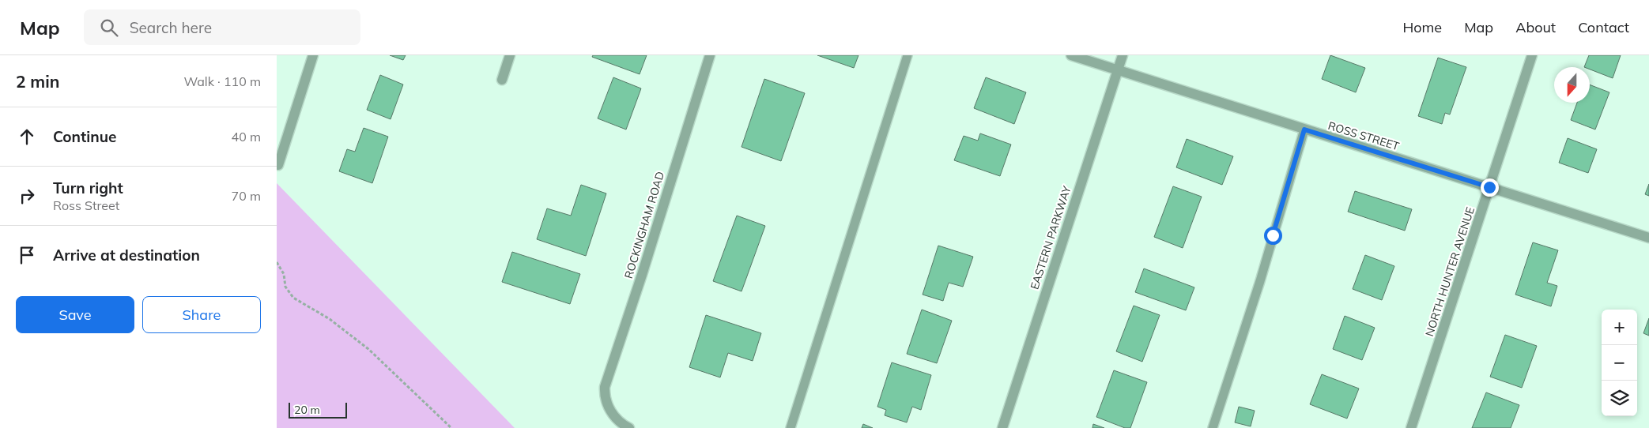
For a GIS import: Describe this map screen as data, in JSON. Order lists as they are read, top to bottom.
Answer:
{
  "streets": {
    "street": [
      "ROSS STREET",
      "ROCKINGHAM ROAD",
      "EASTERN PARKWAY",
      "NORTH HUNTER AVENUE"
    ]
  },
  "crossings": [
    ["ROSS STREET", "EASTERN PARKWAY"],
    ["ROSS STREET", "NORTH HUNTER AVENUE"]
  ],
  "scale_bar": "20 m",
  "north": "bottom",
  "page": {
    "header": "Map",
    "search": "Search here",
    "nav": [
      "Home",
      "Map",
      "About",
      "Contact"
    ],
    "heading": ["2 min", "Walk · 110 m"],
    "list": [
      ["Continue", "40 m"],
      ["Turn right", "Ross Street", "70 m"],
      "Arrive at destination"
    ],
    "buttons": ["Save", "Share"],
    "map_buttons": ["+", "−"],
    "scale": "20 m"
  }
}
